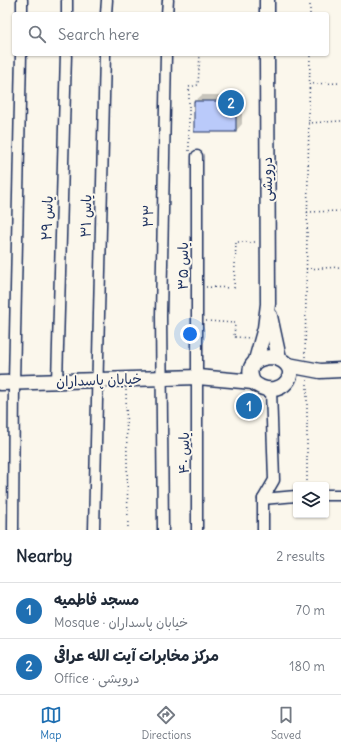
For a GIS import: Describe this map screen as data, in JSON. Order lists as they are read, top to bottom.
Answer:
{
  "streets": {
    "street": [
      "درویشی",
      "یاس ۳۱",
      "۳۳",
      "یاس ۲۹",
      "یاس ۳۵",
      "خیابان پاسداران",
      "یاس ۴۰"
    ]
  },
  "crossings": [
    ["یاس ۳۱", "خیابان پاسداران"],
    ["۳۳", "خیابان پاسداران"],
    ["یاس ۲۹", "خیابان پاسداران"],
    ["یاس ۳۵", "خیابان پاسداران"],
    ["یاس ۳۵", "یاس ۴۰"],
    ["خیابان پاسداران", "یاس ۴۰"]
  ],
  "page": {
    "search": "Search here",
    "pins": ["2", "1"],
    "heading": ["Nearby", "2 results"],
    "list": [
      {
        "mark": "1",
        "name": "مسجد فاطمیه",
        "note": "Mosque · خیابان پاسداران",
        "value": "70 m"
      },
      {
        "mark": "2",
        "name": "مرکز مخابرات آیت الله عراقی",
        "note": "Office · درویشی",
        "value": "180 m"
      }
    ],
    "nav": ["Map", "Directions", "Saved"]
  }
}
